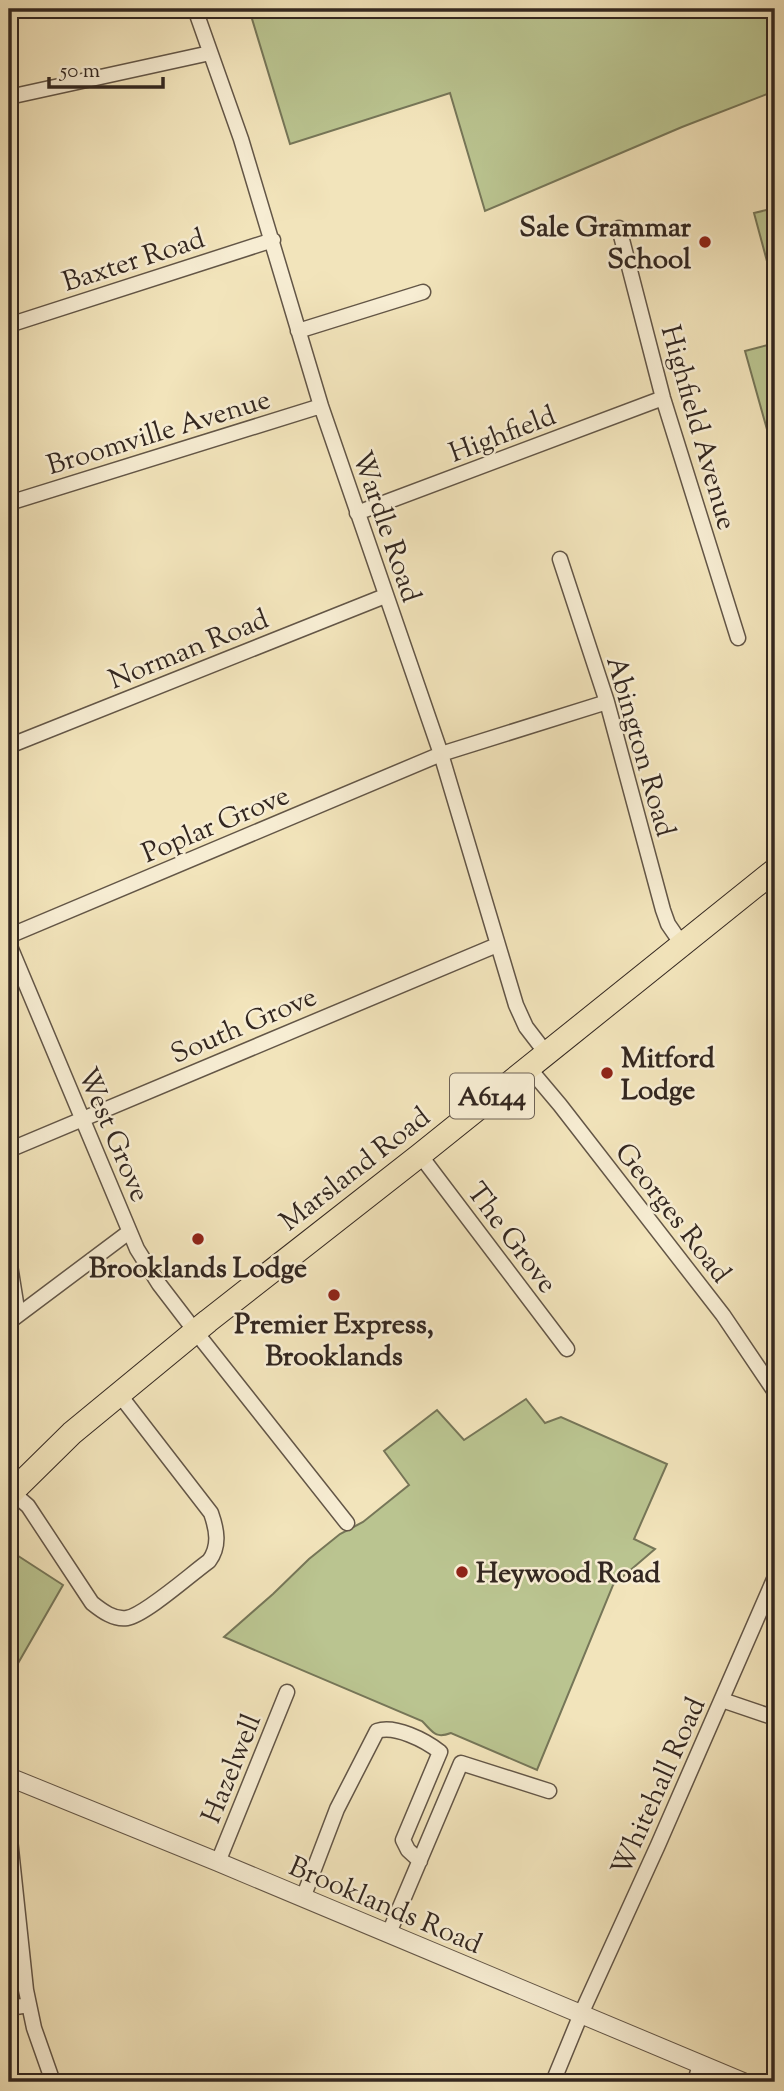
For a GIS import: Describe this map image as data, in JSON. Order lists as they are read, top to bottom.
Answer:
{
  "streets": {
    "main road": ["A6144", "Marsland Road"],
    "street": [
      "Baxter Road",
      "Highfield Avenue",
      "Broomville Avenue",
      "Highfield",
      "Wardle Road",
      "Norman Road",
      "Abington Road",
      "Poplar Grove",
      "South Grove",
      "West Grove",
      "Georges Road",
      "The Grove",
      "Hazelwell",
      "Whitehall Road",
      "Brooklands Road"
    ]
  },
  "crossings": [
    ["Baxter Road", "Wardle Road"],
    ["Highfield Avenue", "Highfield"],
    ["Broomville Avenue", "Wardle Road"],
    ["Highfield", "Wardle Road"],
    ["Wardle Road", "Norman Road"],
    ["Wardle Road", "Poplar Grove"],
    ["Wardle Road", "South Grove"],
    ["Wardle Road", "Marsland Road"],
    ["Wardle Road", "Georges Road"],
    ["Abington Road", "Poplar Grove"],
    ["Abington Road", "Marsland Road"],
    ["South Grove", "West Grove"],
    ["West Grove", "Marsland Road"],
    ["Marsland Road", "Georges Road"],
    ["Marsland Road", "The Grove"],
    ["Hazelwell", "Brooklands Road"],
    ["Whitehall Road", "Brooklands Road"]
  ],
  "places": [
    "Sale Grammar School",
    "Mitford Lodge",
    "Brooklands Lodge",
    "Premier Express, Brooklands",
    "Heywood Road"
  ],
  "scale_bar": "50 m"
}
